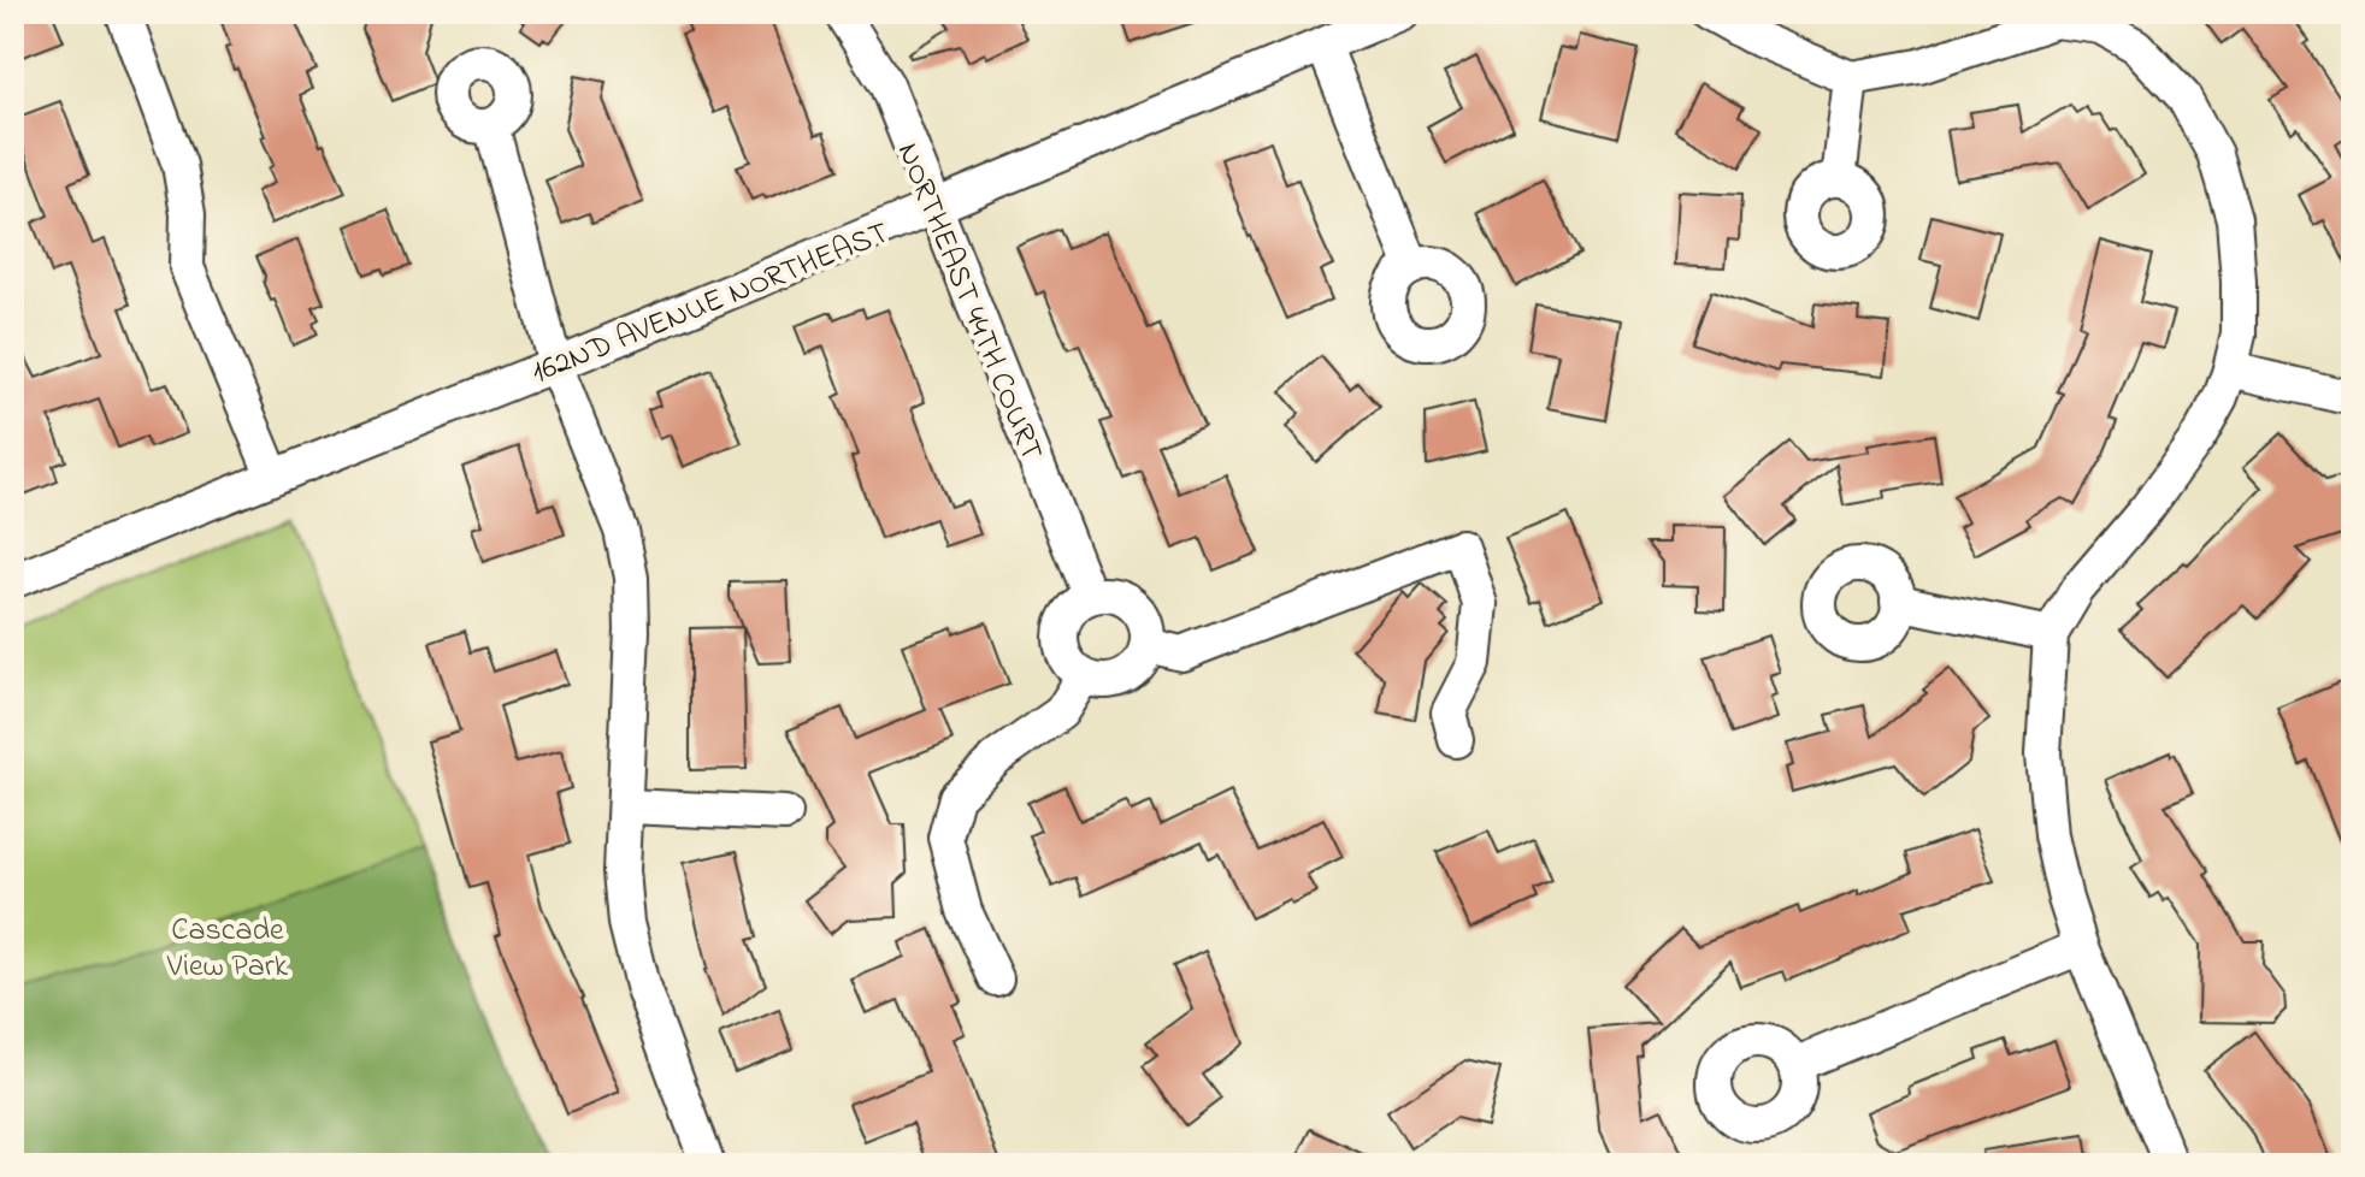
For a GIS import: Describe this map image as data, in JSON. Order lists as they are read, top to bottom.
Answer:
{
  "streets": {
    "street": ["162ND AVENUE NORTHEAST", "NORTHEAST 44TH COURT"]
  },
  "crossings": [
    ["162ND AVENUE NORTHEAST", "NORTHEAST 44TH COURT"]
  ],
  "parks": ["Cascade View Park"]
}
